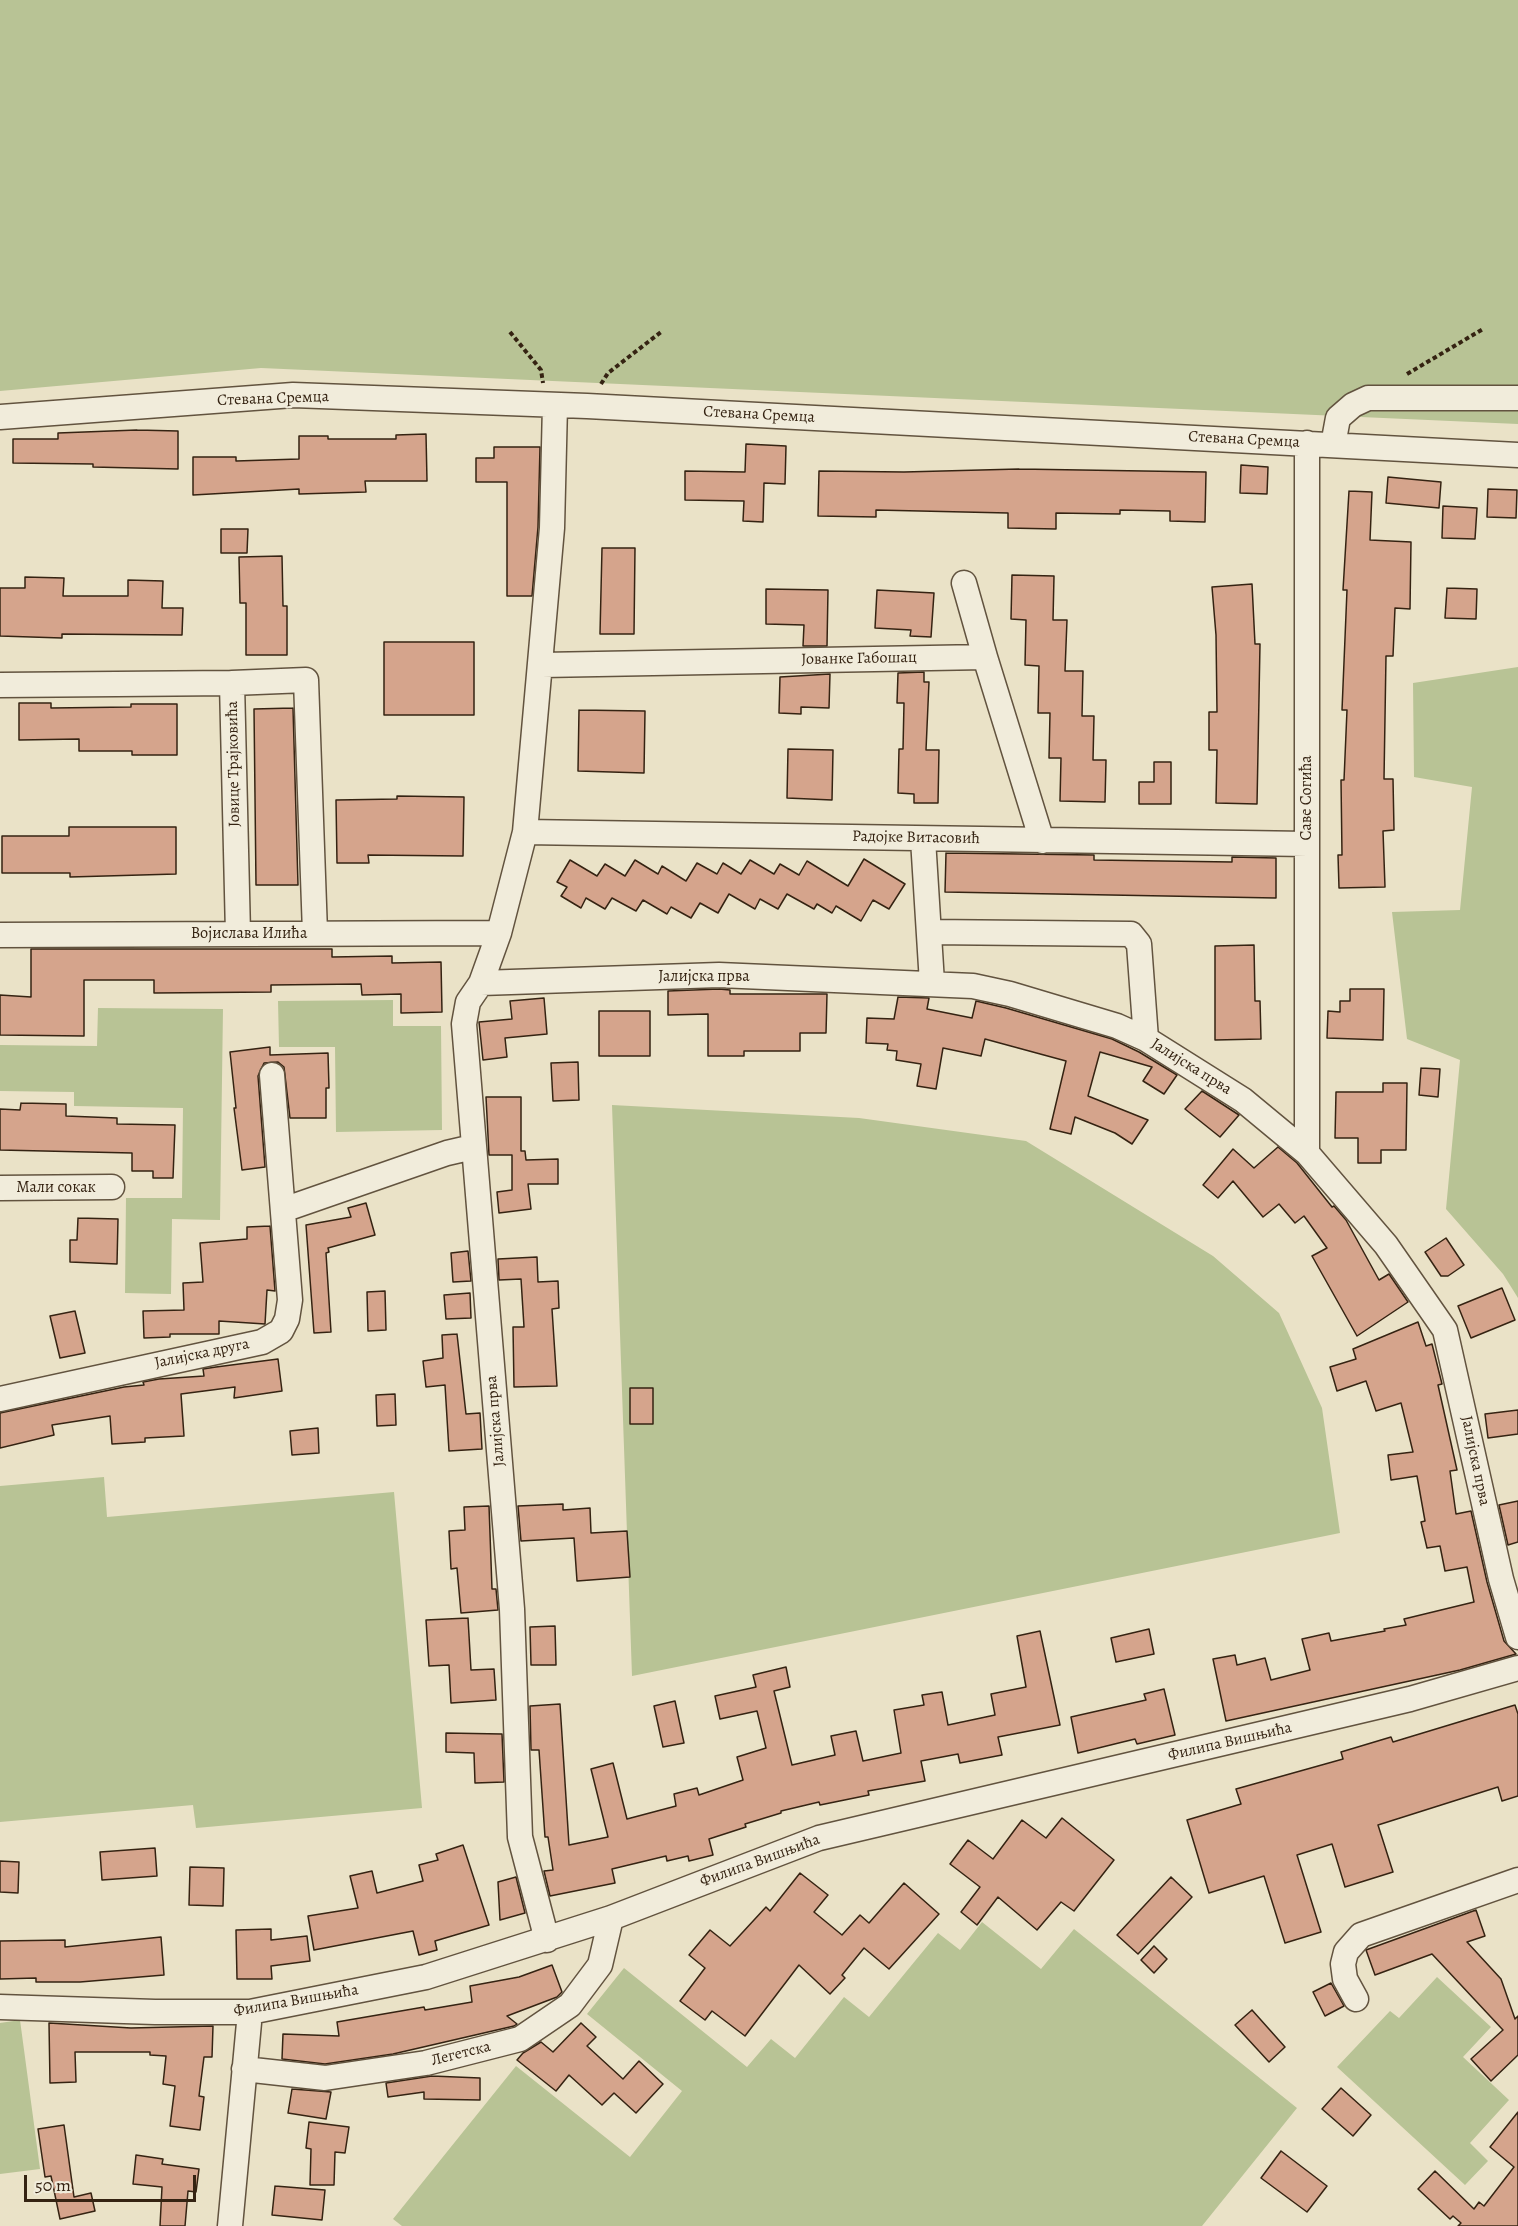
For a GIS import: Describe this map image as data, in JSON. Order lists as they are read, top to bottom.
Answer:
{
  "streets": {
    "street": [
      "Стевана Сремца",
      "Јованке Габошац",
      "Јовице Трајковића",
      "Саве Согића",
      "Радојке Витасовић",
      "Војислава Илића",
      "Јалијска прва",
      "Мали сокак",
      "Јалијска друга",
      "Филипа Вишњића",
      "Легетска"
    ]
  },
  "crossings": [
    ["Стевана Сремца", "Саве Согића"],
    ["Јовице Трајковића", "Војислава Илића"],
    ["Саве Согића", "Радојке Витасовић"],
    ["Саве Согића", "Јалијска прва"],
    ["Јалијска прва", "Филипа Вишњића"],
    ["Филипа Вишњића", "Легетска"]
  ],
  "scale_bar": "50 m"
}
